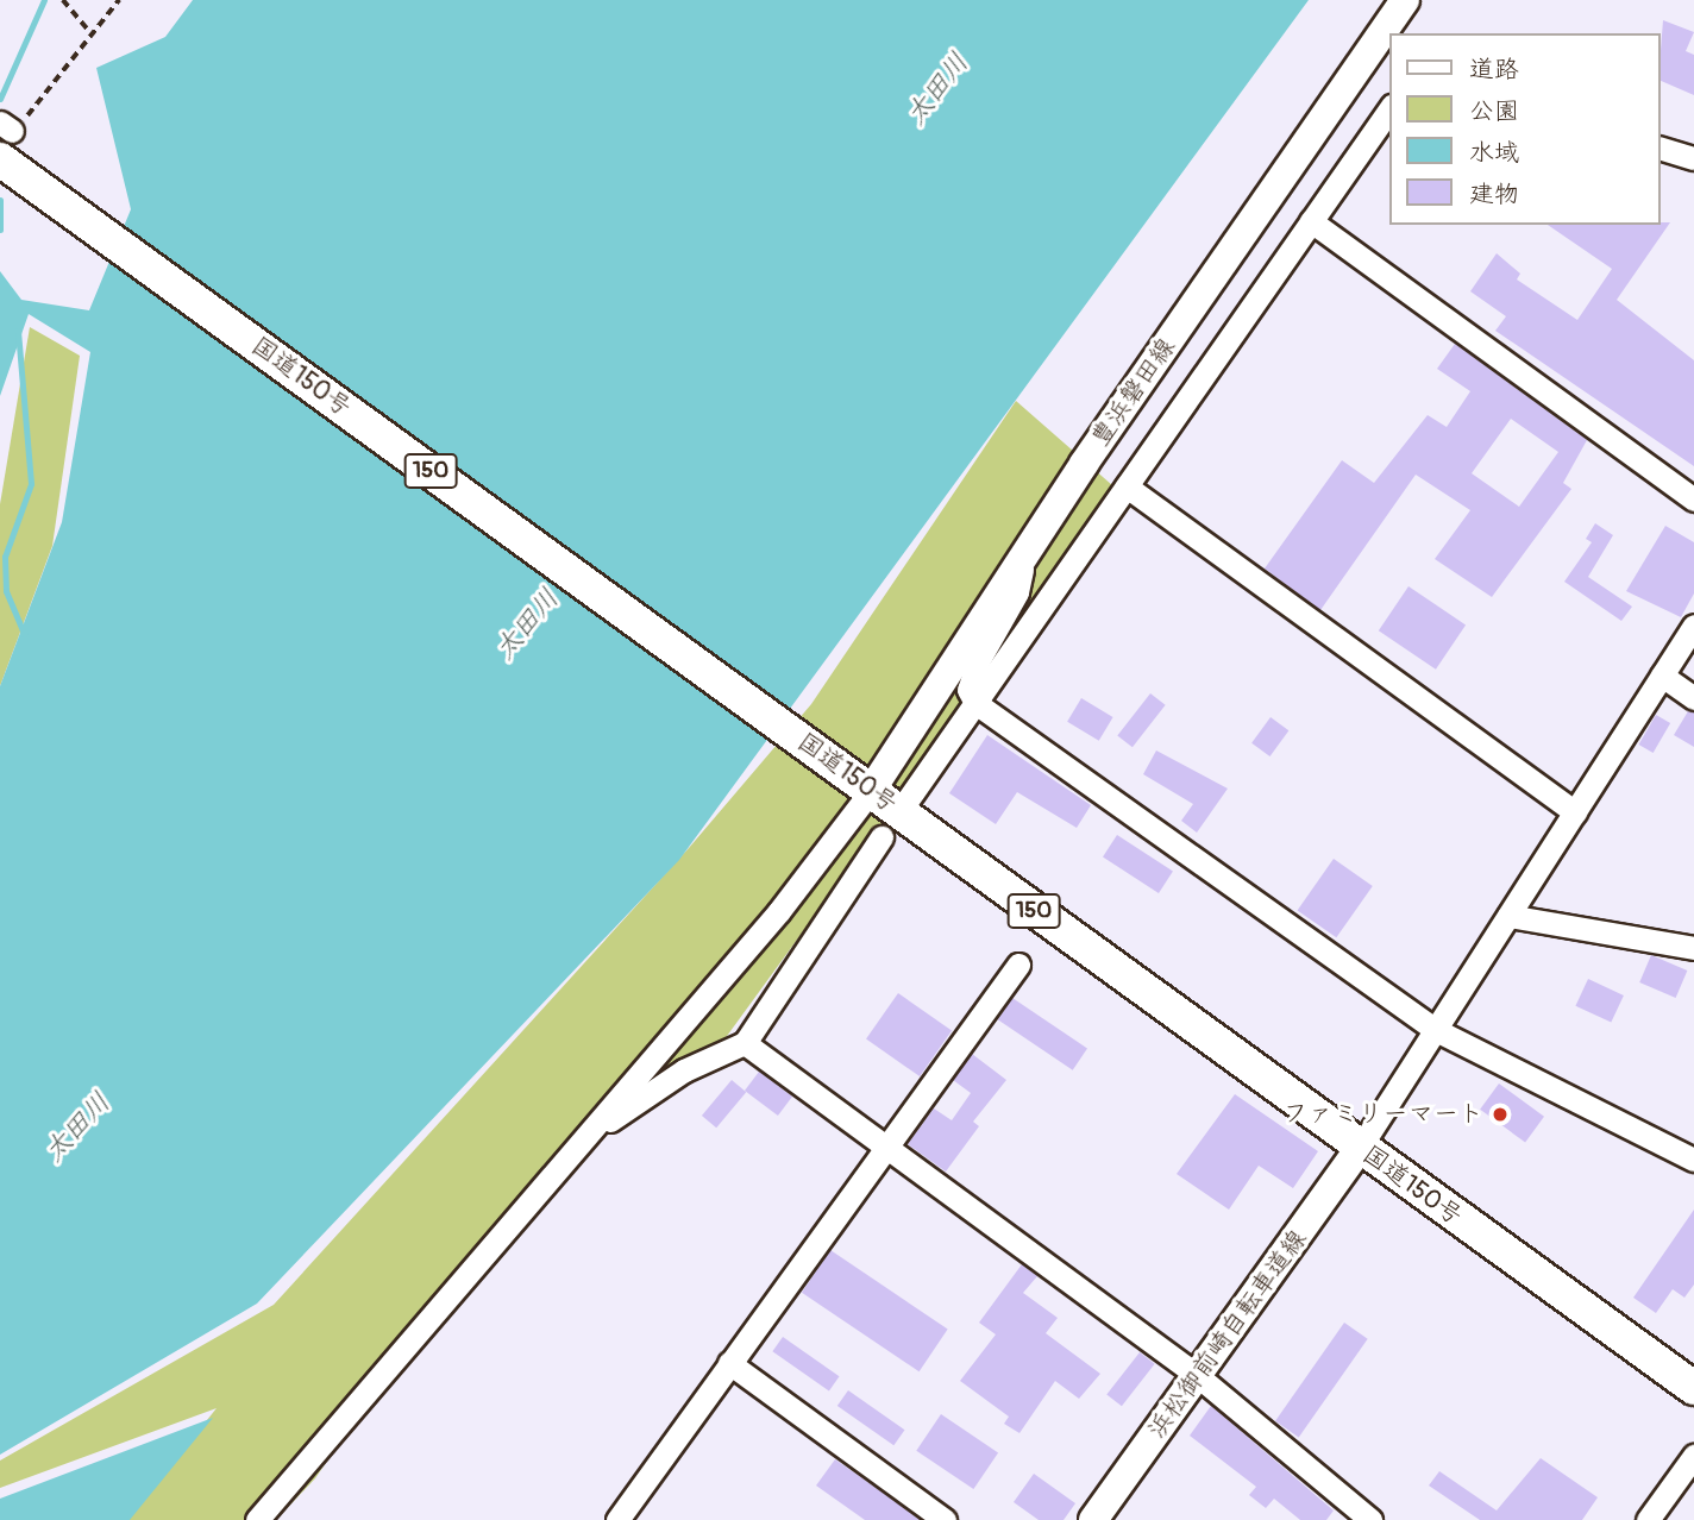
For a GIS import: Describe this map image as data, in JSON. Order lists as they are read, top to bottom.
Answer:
{
  "streets": {
    "highway": ["国道150号", "150"],
    "main road": ["豊浜磐田線", "浜松御前崎自転車道線"]
  },
  "crossings": [
    ["国道150号", "豊浜磐田線"],
    ["国道150号", "浜松御前崎自転車道線"]
  ],
  "water": ["太田川"],
  "places": ["ファミリーマート"],
  "legend": [
    "道路",
    "公園",
    "水域",
    "建物"
  ]
}
